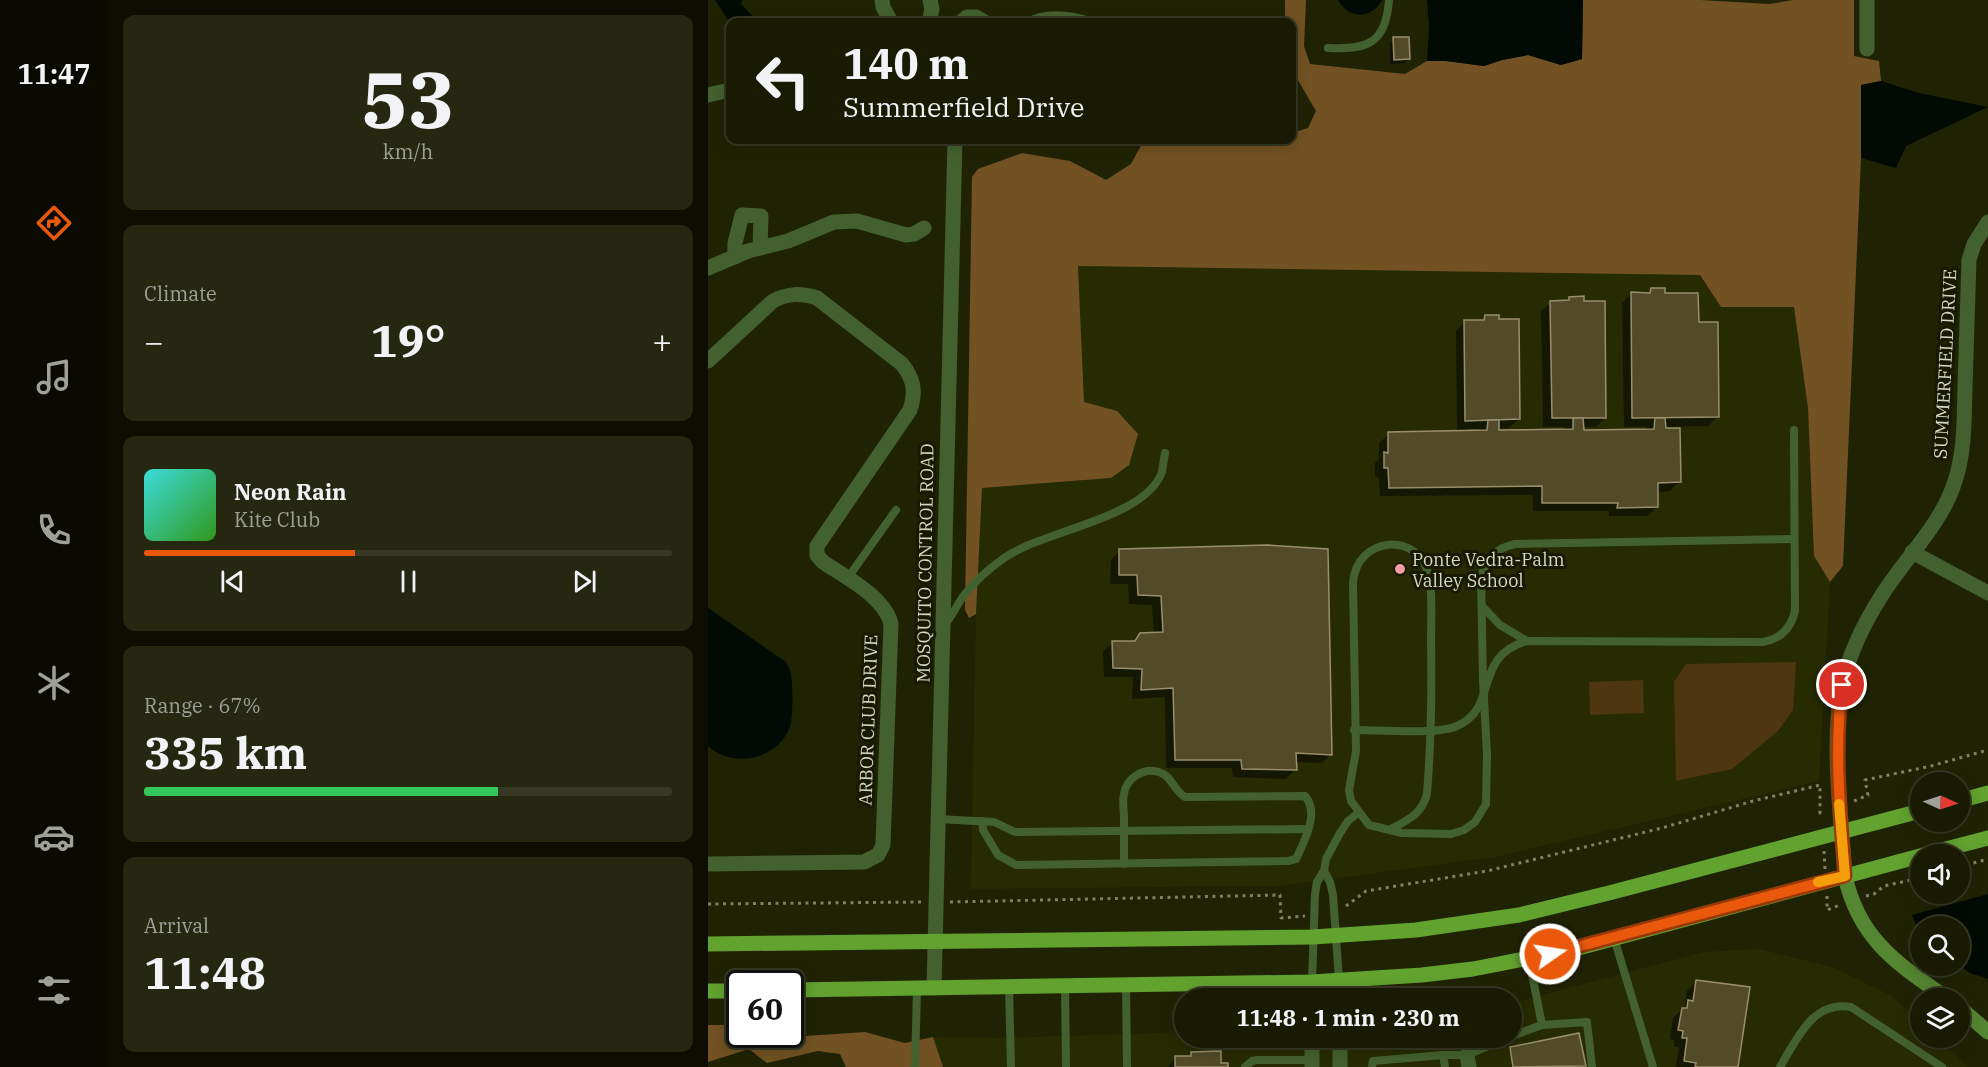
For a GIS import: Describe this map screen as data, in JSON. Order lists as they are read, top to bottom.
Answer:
{
  "streets": {
    "street": ["SUMMERFIELD DRIVE", "MOSQUITO CONTROL ROAD", "ARBOR CLUB DRIVE"]
  },
  "places": ["Ponte Vedra-Palm Valley School"],
  "north": "right",
  "page": {
    "tabs": "11:47",
    "tile": [
      ["53", "km/h"],
      "Climate",
      ["Range · 67%", "335 km"],
      ["Arrival", "11:48"]
    ],
    "turn": ["140 m", "Summerfield Drive"],
    "heat": ["−", "19°", "+"],
    "song": ["Neon Rain", "Kite Club"],
    "limit": "60",
    "trip": "11:48 · 1 min · 230 m"
  }
}
